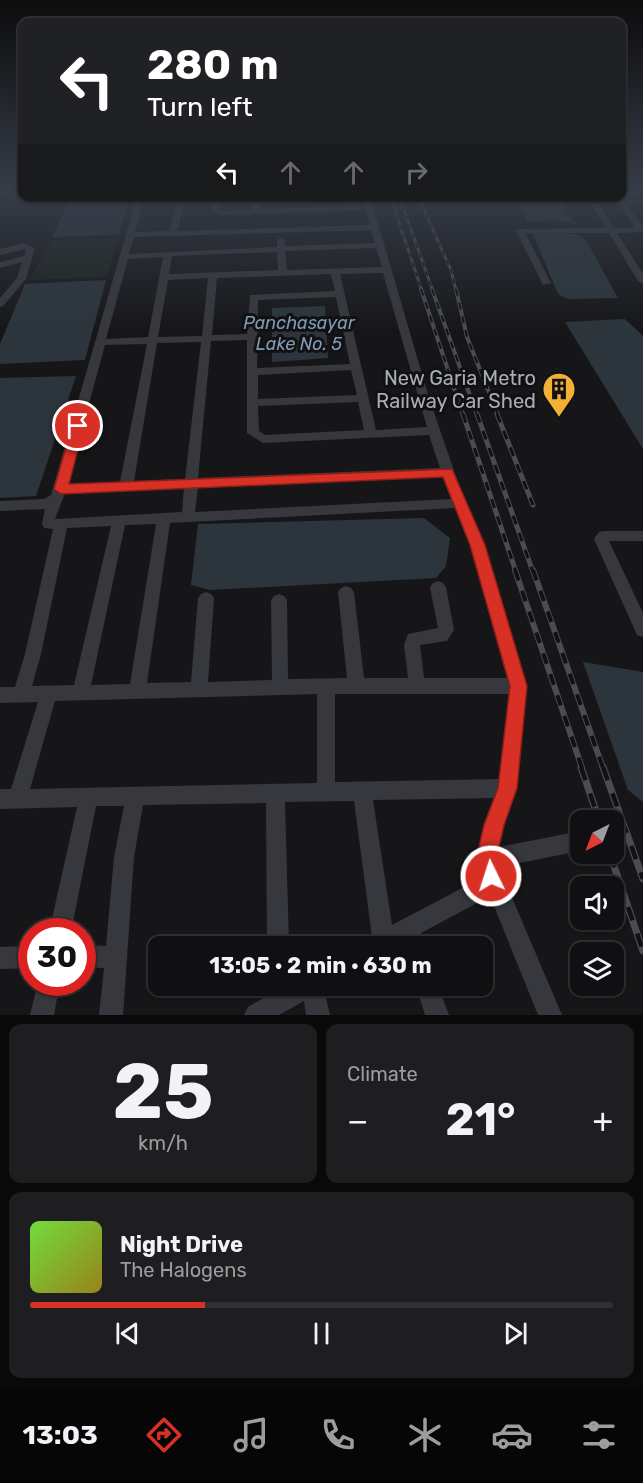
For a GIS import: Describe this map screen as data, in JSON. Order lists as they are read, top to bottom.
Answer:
{
  "water": ["Panchasayar Lake No. 5"],
  "places": {
    "building": ["New Garia Metro Railway Car Shed"]
  },
  "north": "bottom left",
  "page": {
    "turn": ["280 m", "Turn left"],
    "limit": "30",
    "trip": "13:05 · 2 min · 630 m",
    "tile": [
      ["25", "km/h"],
      "Climate"
    ],
    "heat": ["−", "21°", "+"],
    "song": ["Night Drive", "The Halogens"],
    "tabs": "13:03"
  }
}
